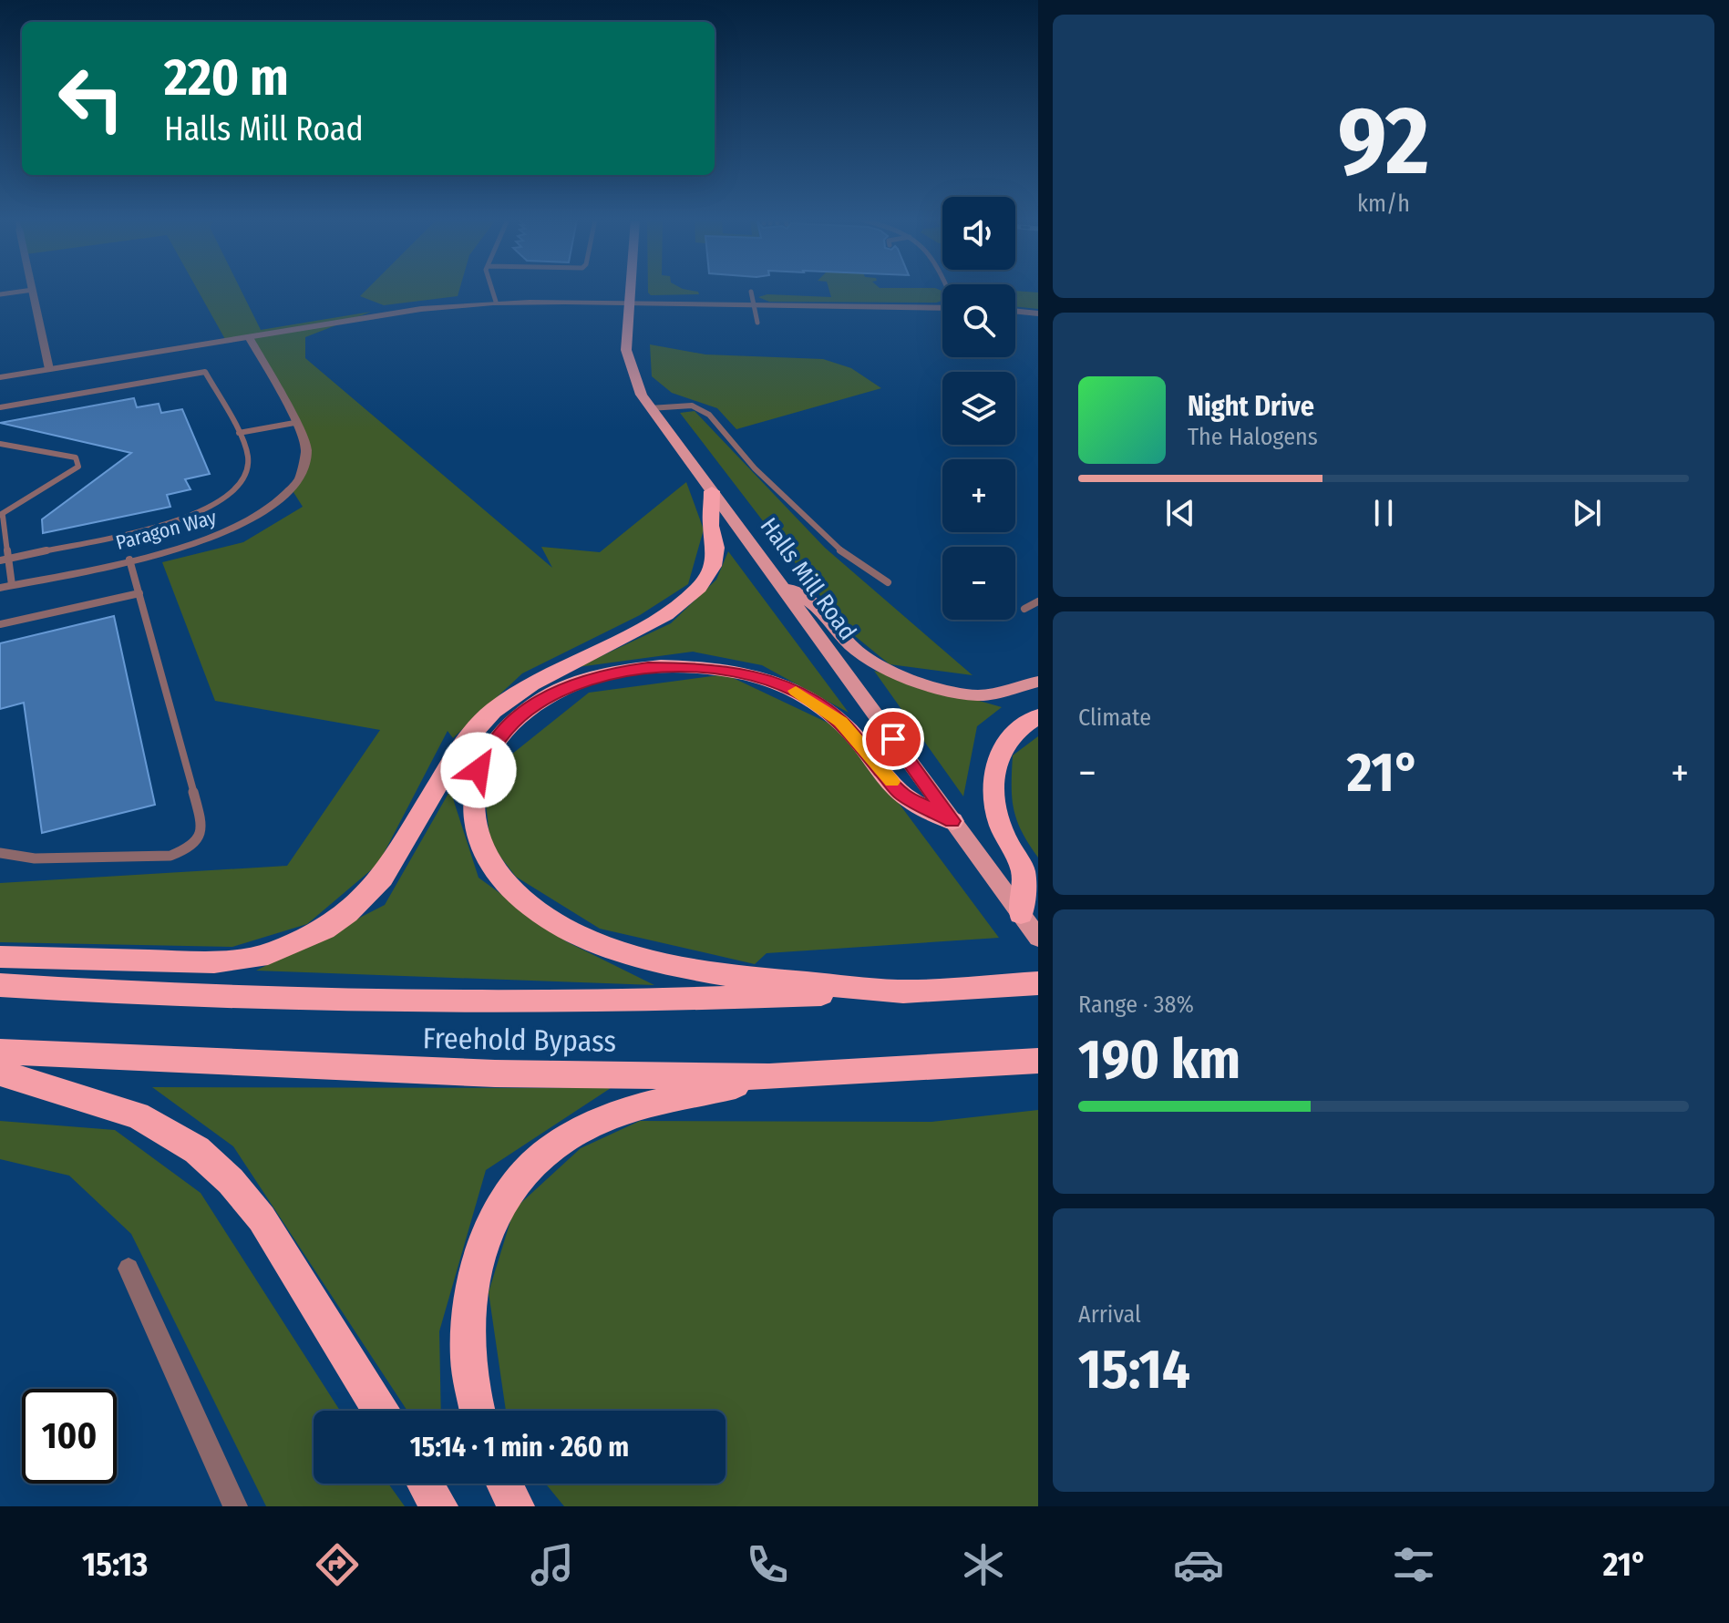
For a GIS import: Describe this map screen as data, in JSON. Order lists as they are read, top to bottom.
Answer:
{
  "streets": {
    "highway": ["Freehold Bypass"],
    "main road": ["Halls Mill Road"],
    "street": ["Paragon Way"]
  },
  "page": {
    "tile": [
      ["92", "km/h"],
      "Climate",
      ["Range · 38%", "190 km"],
      ["Arrival", "15:14"]
    ],
    "turn": ["220 m", "Halls Mill Road"],
    "map_buttons": ["+", "−"],
    "song": ["Night Drive", "The Halogens"],
    "heat": ["−", "21°", "+"],
    "limit": "100",
    "trip": "15:14 · 1 min · 260 m",
    "tabs": ["15:13", "21°"]
  }
}
